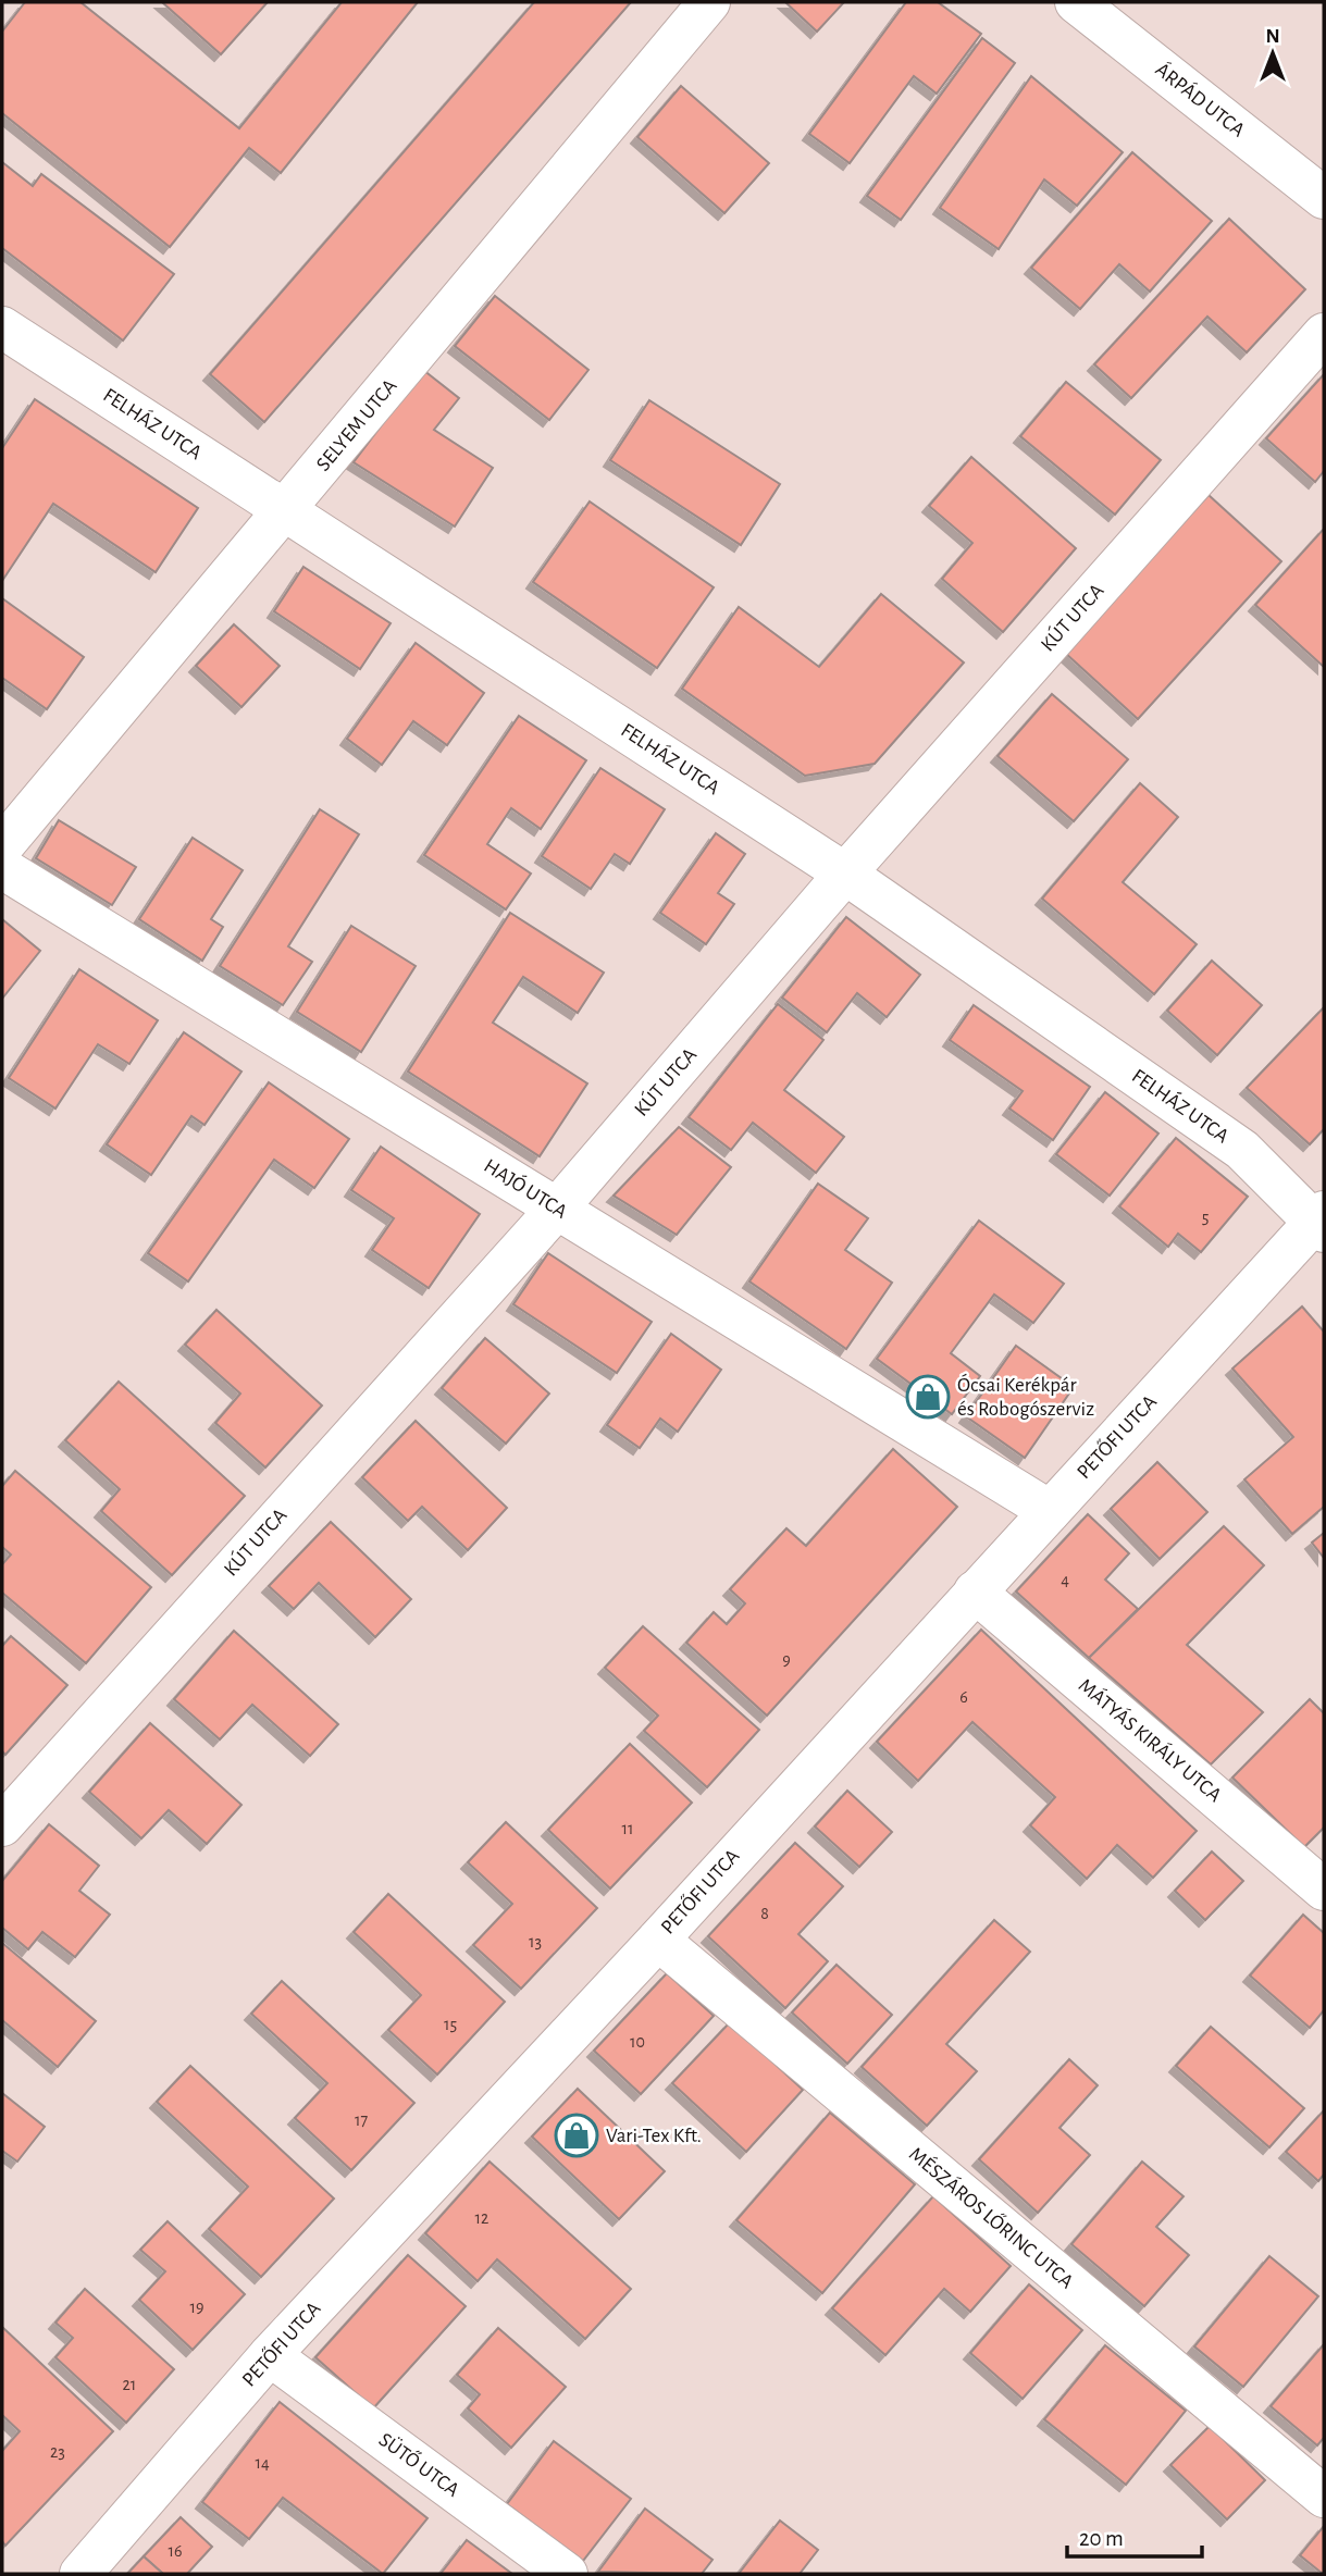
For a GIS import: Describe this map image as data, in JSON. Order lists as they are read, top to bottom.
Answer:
{
  "streets": {
    "street": [
      "ÁRPÁD UTCA",
      "FELHÁZ UTCA",
      "SELYEM UTCA",
      "KÚT UTCA",
      "HAJÓ UTCA",
      "PETŐFI UTCA",
      "MÁTYÁS KIRÁLY UTCA",
      "MÉSZÁROS LŐRINC UTCA",
      "SÜTŐ UTCA"
    ]
  },
  "crossings": [
    ["FELHÁZ UTCA", "SELYEM UTCA"],
    ["FELHÁZ UTCA", "KÚT UTCA"],
    ["FELHÁZ UTCA", "PETŐFI UTCA"],
    ["KÚT UTCA", "HAJÓ UTCA"],
    ["HAJÓ UTCA", "PETŐFI UTCA"],
    ["PETŐFI UTCA", "MÁTYÁS KIRÁLY UTCA"],
    ["PETŐFI UTCA", "MÉSZÁROS LŐRINC UTCA"],
    ["PETŐFI UTCA", "SÜTŐ UTCA"]
  ],
  "places": {
    "shop": ["Ócsai Kerékpár és Robogószerviz", "Vari-Tex Kft."]
  },
  "house_numbers": [
    "5",
    "4",
    "9",
    "6",
    "11",
    "8",
    "13",
    "15",
    "10",
    "17",
    "12",
    "19",
    "21",
    "23",
    "14",
    "16"
  ],
  "scale_bar": "20 m",
  "north": "top"
}
